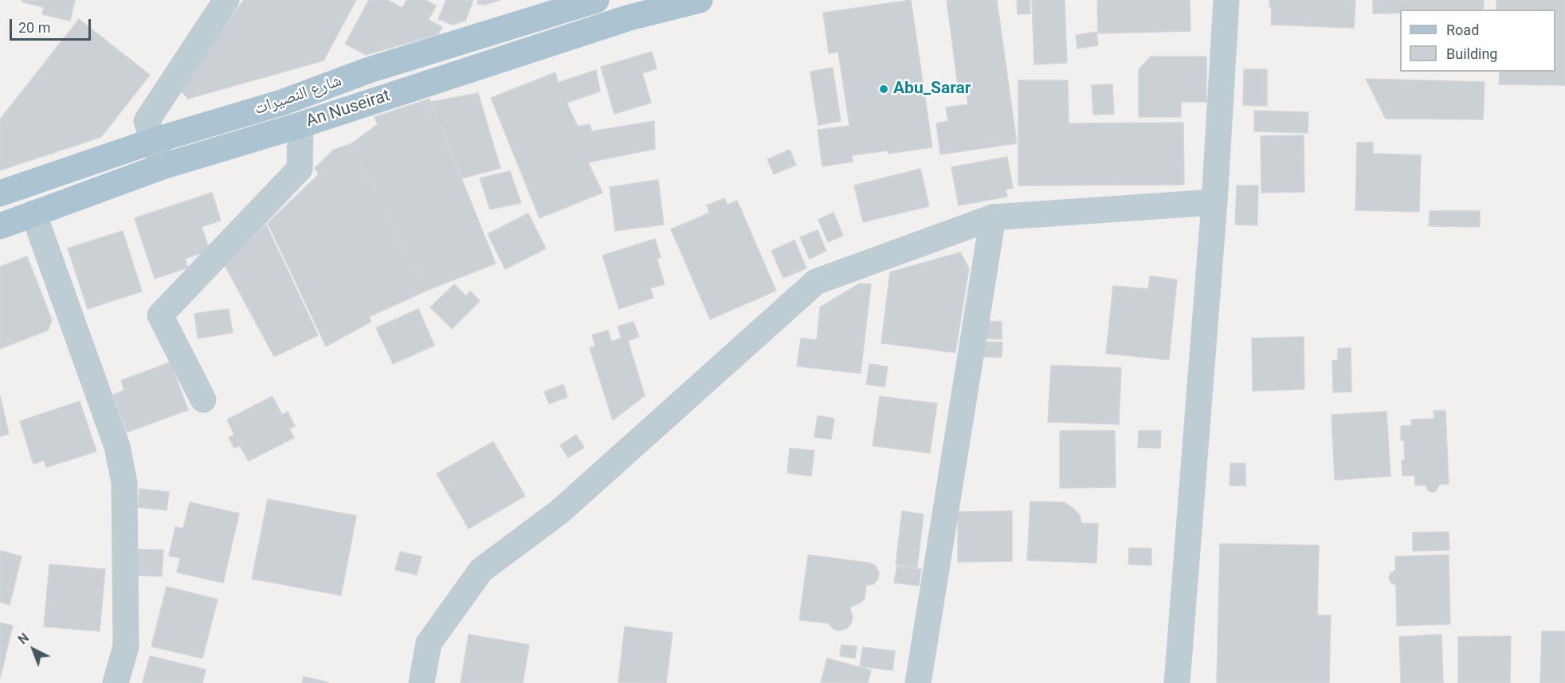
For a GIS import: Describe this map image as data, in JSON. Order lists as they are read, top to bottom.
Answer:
{
  "streets": {
    "main road": ["شارع النصيرات", "An Nuseirat"]
  },
  "places": ["Abu_Sarar"],
  "legend": ["Road", "Building"],
  "scale_bar": "20 m",
  "north": "top left"
}
